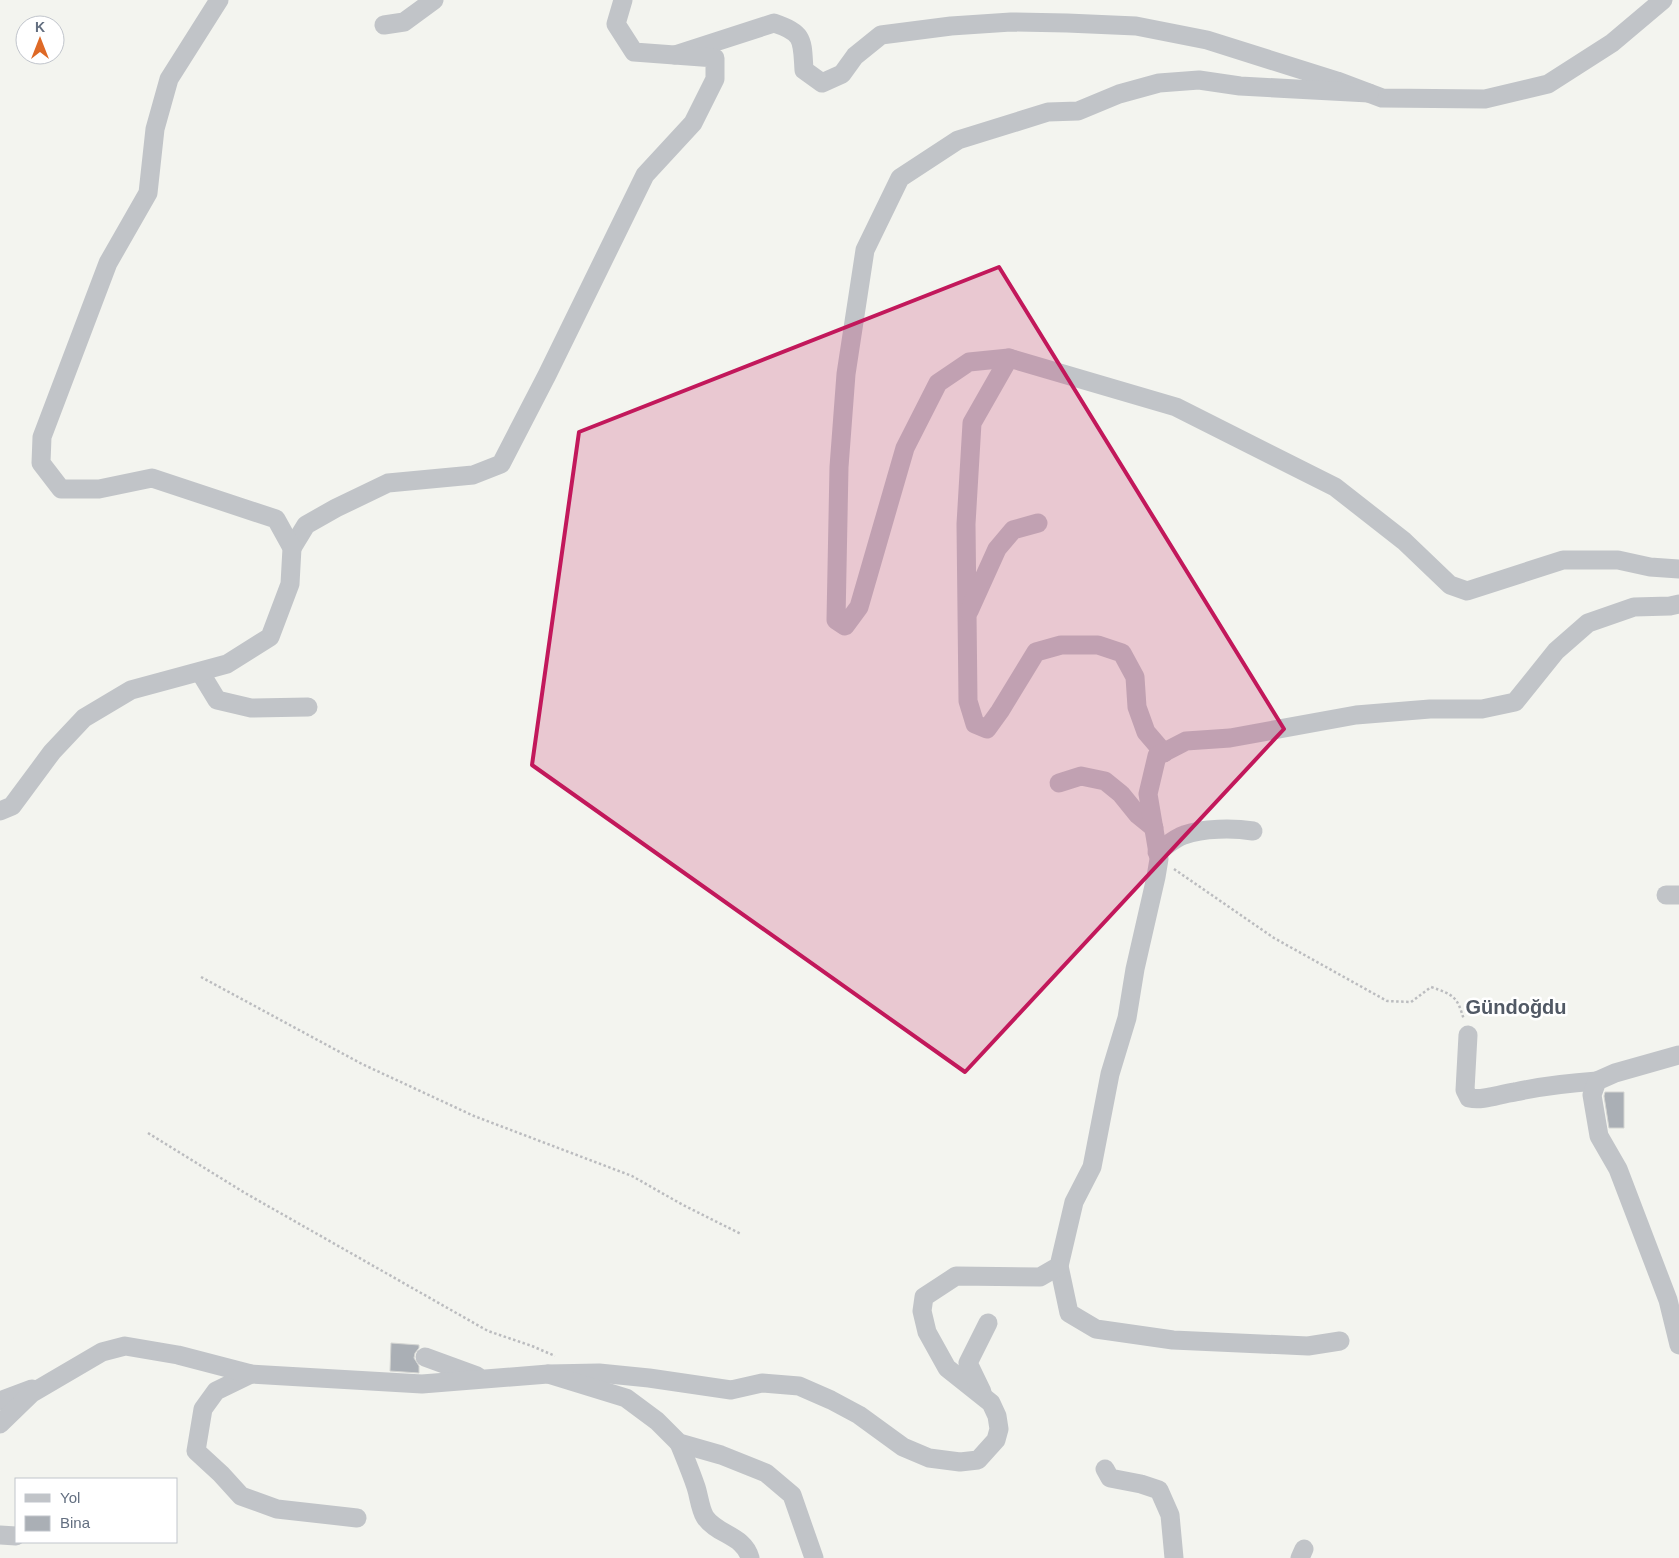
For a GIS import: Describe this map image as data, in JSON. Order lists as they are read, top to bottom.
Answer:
{
  "districts": ["Gündoğdu"],
  "legend": ["Yol", "Bina"],
  "north": "top"
}
